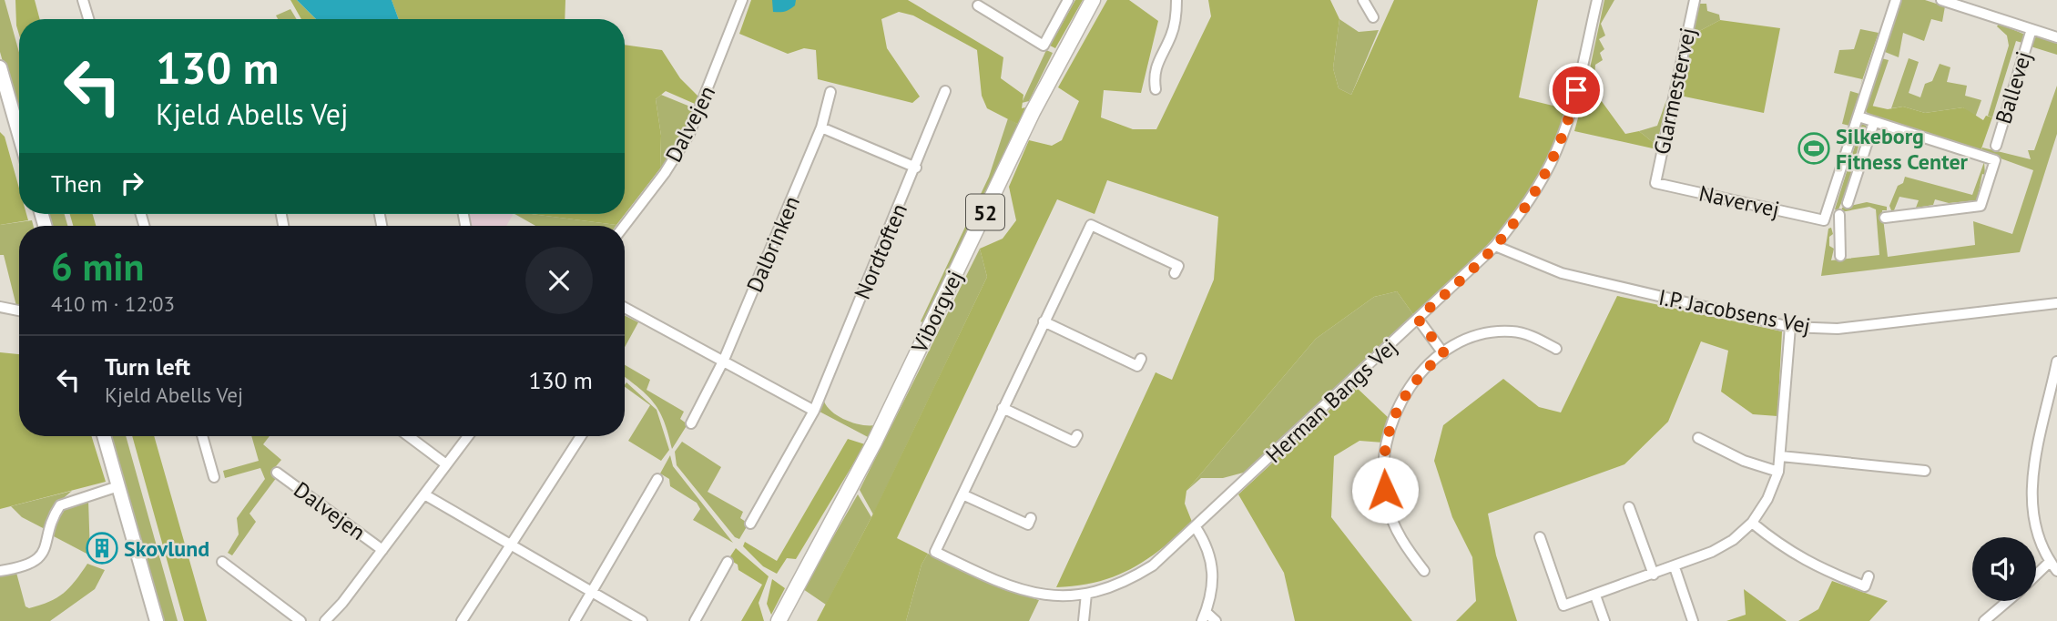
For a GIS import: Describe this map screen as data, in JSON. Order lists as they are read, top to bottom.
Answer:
{
  "streets": {
    "main road": ["52", "Viborgvej"],
    "street": [
      "Ballevej",
      "Glarmestervej",
      "Dalvejen",
      "Navervej",
      "Dalbrinken",
      "Nordtoften",
      "I.P. Jacobsens Vej",
      "Herman Bangs Vej"
    ]
  },
  "crossings": [
    ["Glarmestervej", "Navervej"],
    ["I.P. Jacobsens Vej", "Herman Bangs Vej"]
  ],
  "places": {
    "sports": ["Silkeborg Fitness Center"],
    "building": ["Skovlund"]
  },
  "page": {
    "turn": ["130 m", "Kjeld Abells Vej"],
    "then": "Then",
    "heading": ["6 min", "410 m · 12:03"],
    "list": [
      {
        "name": "Turn left",
        "note": "Kjeld Abells Vej",
        "value": "130 m"
      }
    ]
  }
}
